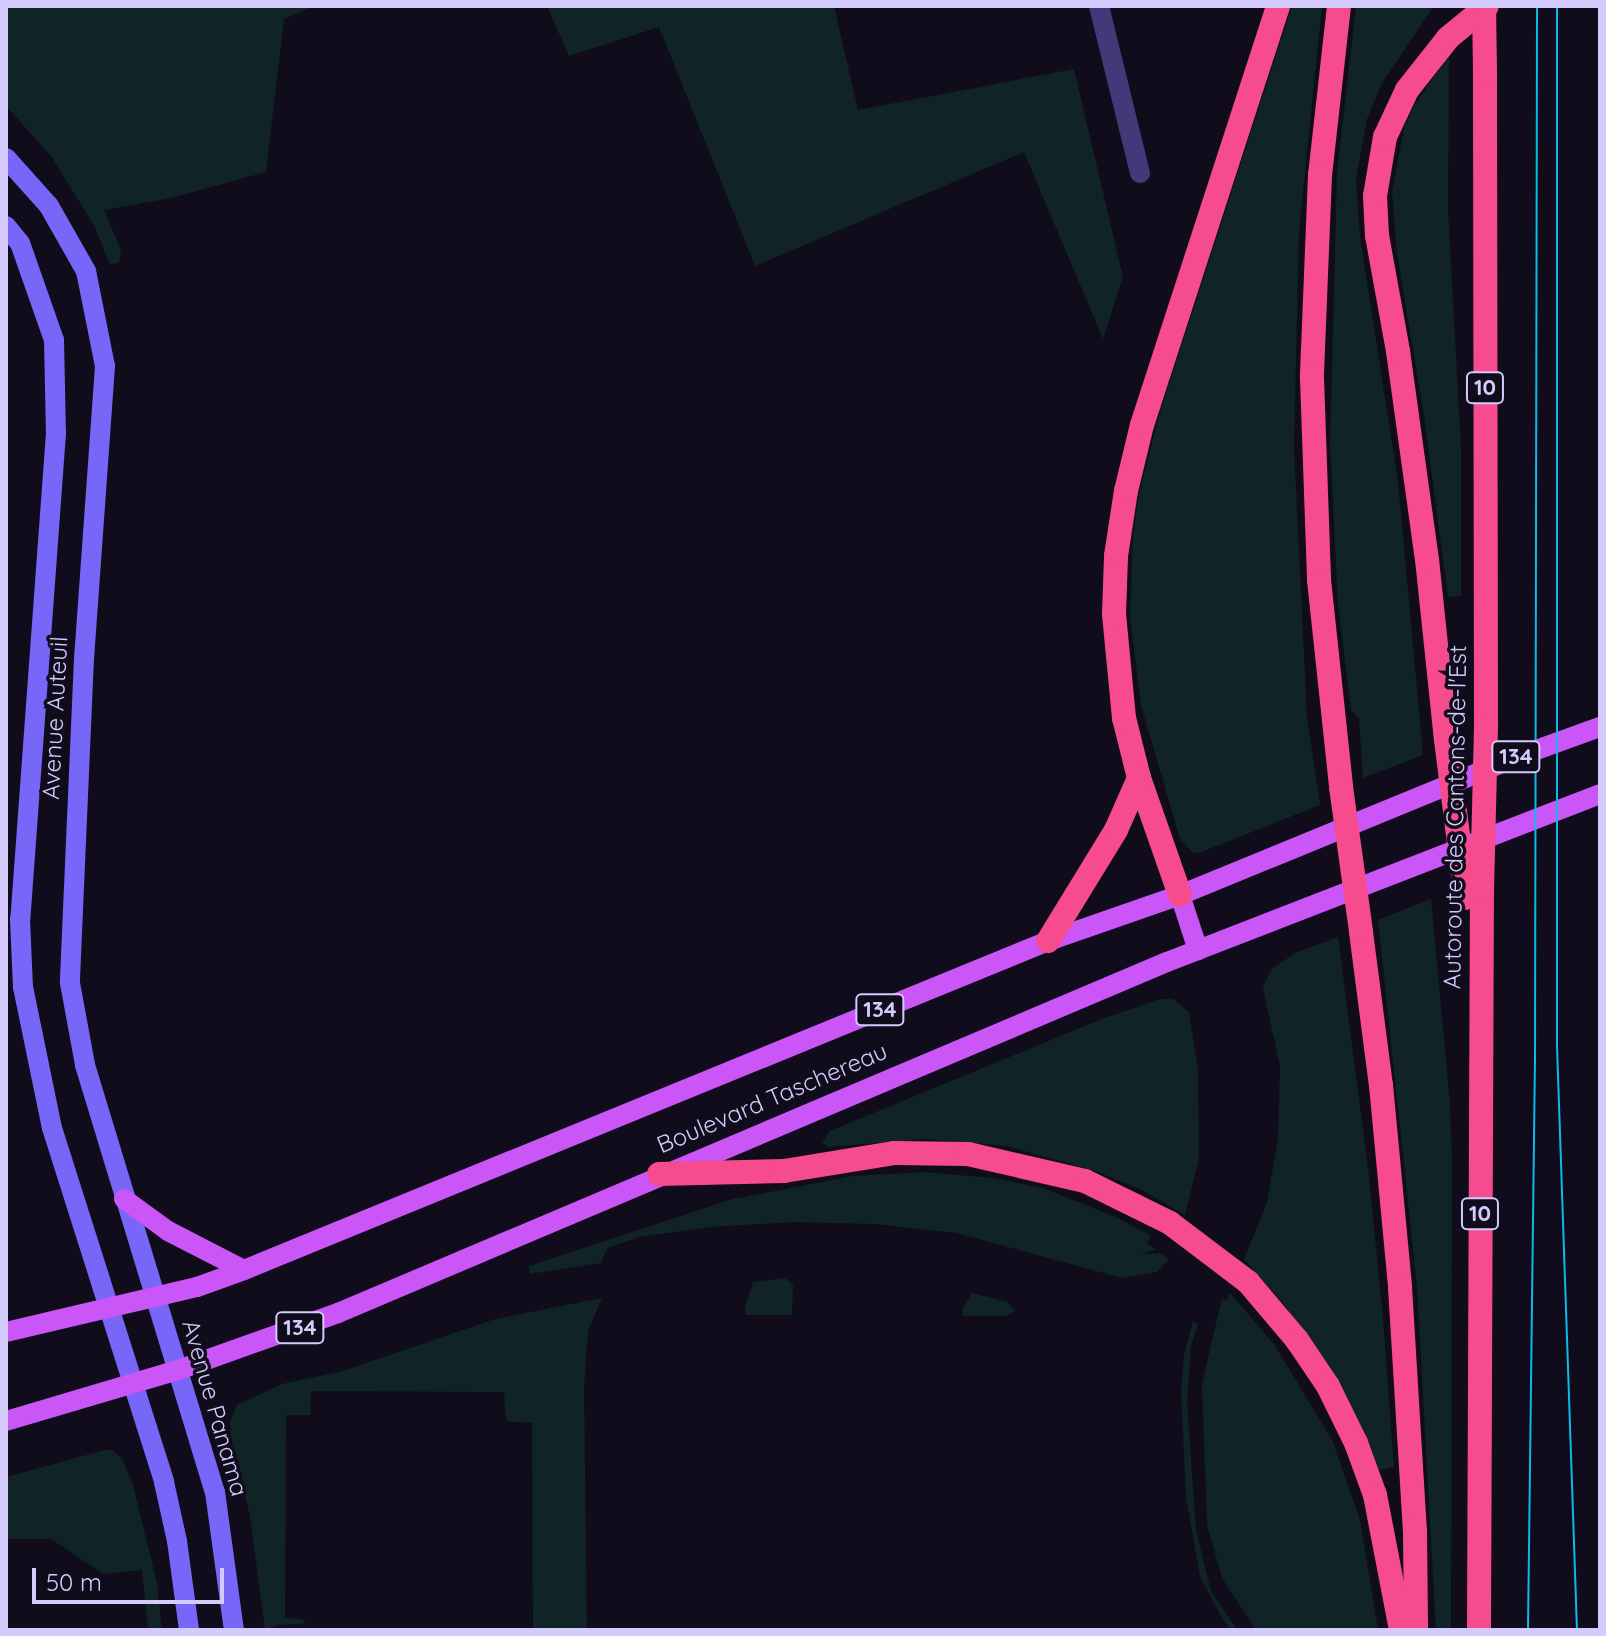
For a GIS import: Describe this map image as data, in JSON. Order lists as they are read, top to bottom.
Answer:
{
  "streets": {
    "highway": ["10", "Autoroute des Cantons-de-l'Est"],
    "main road": [
      "Avenue Auteuil",
      "134",
      "Boulevard Taschereau",
      "Avenue Panama"
    ]
  },
  "crossings": [
    ["Avenue Auteuil", "Boulevard Taschereau"],
    ["Avenue Auteuil", "Avenue Panama"],
    ["Boulevard Taschereau", "Avenue Panama"]
  ],
  "scale_bar": "50 m"
}
